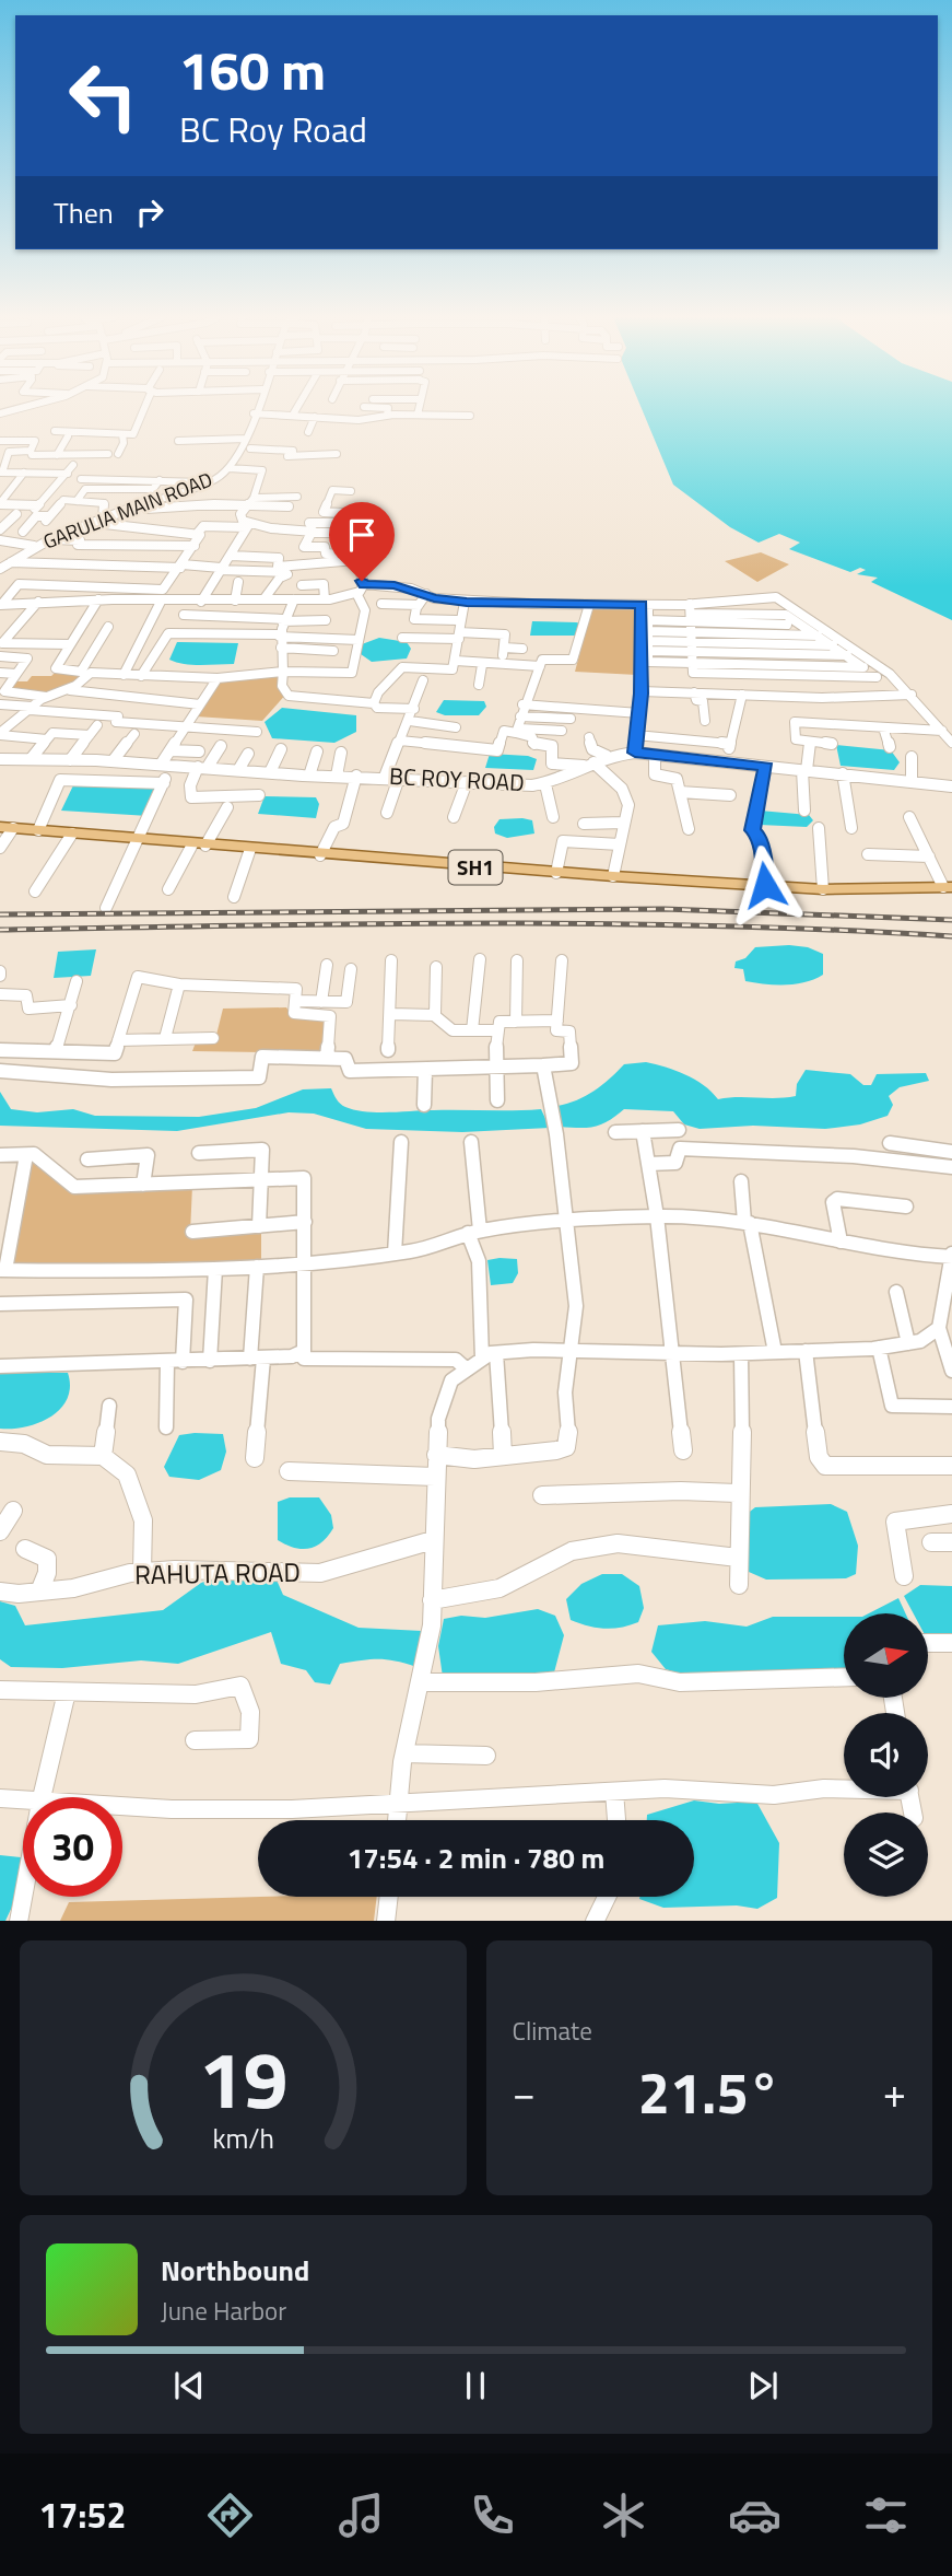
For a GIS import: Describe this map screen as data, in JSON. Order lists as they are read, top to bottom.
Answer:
{
  "streets": {
    "main road": ["SH1"],
    "street": ["GARULIA MAIN ROAD", "BC ROY ROAD", "RAHUTA ROAD"]
  },
  "north": "right",
  "page": {
    "turn": ["160 m", "BC Roy Road"],
    "then": "Then",
    "limit": "30",
    "trip": "17:54 · 2 min · 780 m",
    "tile": "Climate",
    "heat": ["−", "21.5°", "+"],
    "song": ["Northbound", "June Harbor"],
    "tabs": "17:52",
    "gauge": ["19", "km/h"]
  }
}
